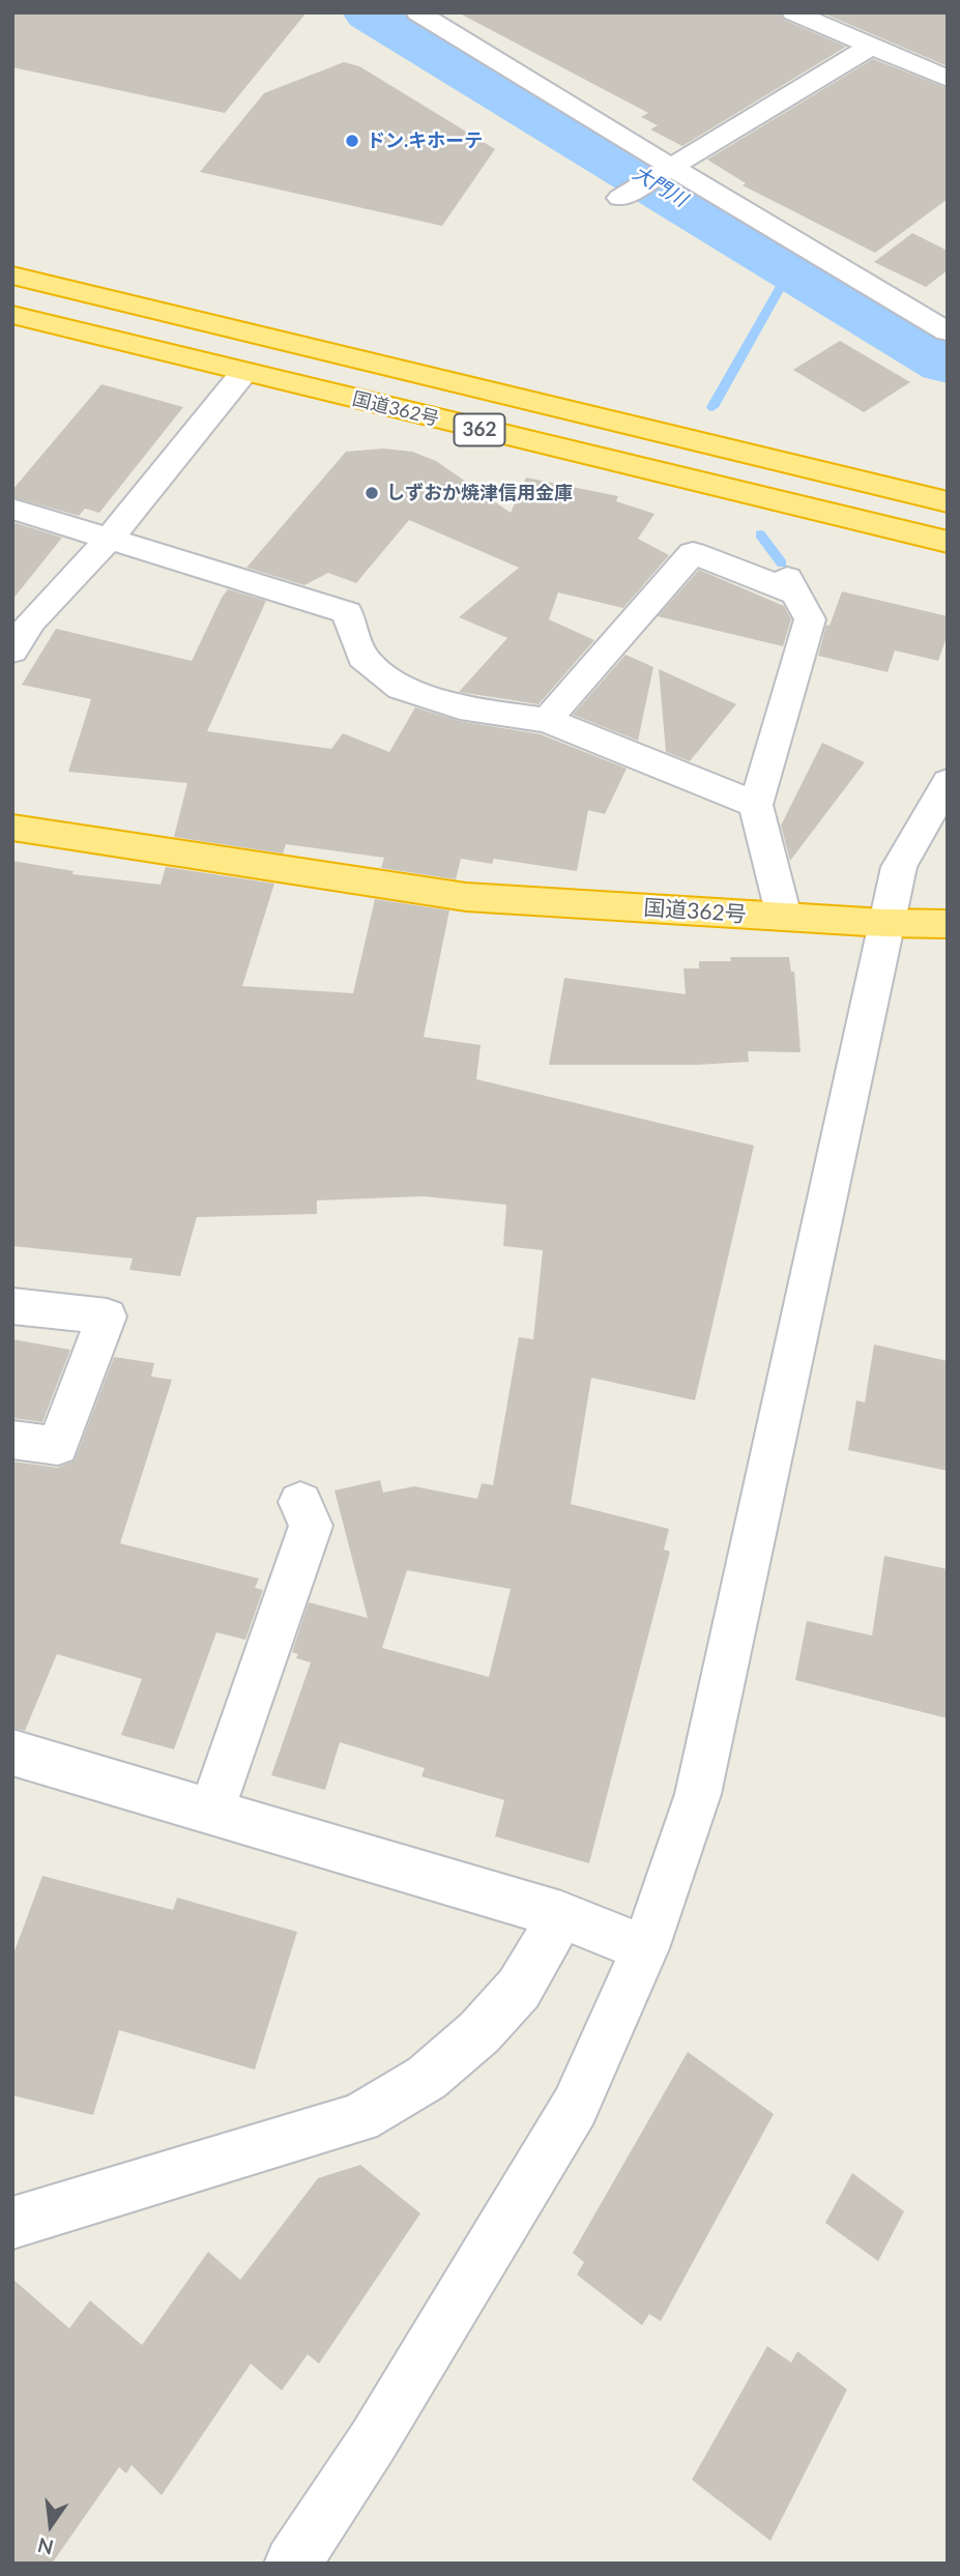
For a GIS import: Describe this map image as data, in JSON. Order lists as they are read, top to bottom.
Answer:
{
  "streets": {
    "highway": ["国道362号", "362"]
  },
  "water": ["大門川"],
  "places": ["ドン.キホーテ", "しずおか焼津信用金庫"],
  "north": "bottom"
}
